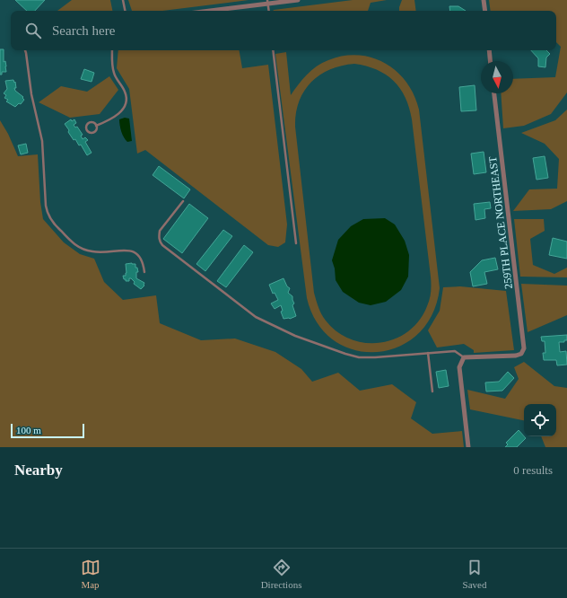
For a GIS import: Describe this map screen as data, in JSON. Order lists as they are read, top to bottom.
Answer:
{
  "streets": {
    "street": ["259TH PLACE NORTHEAST"]
  },
  "scale_bar": "100 m",
  "north": "bottom",
  "page": {
    "search": "Search here",
    "scale": "100 m",
    "heading": ["Nearby", "0 results"],
    "nav": ["Map", "Directions", "Saved"]
  }
}
